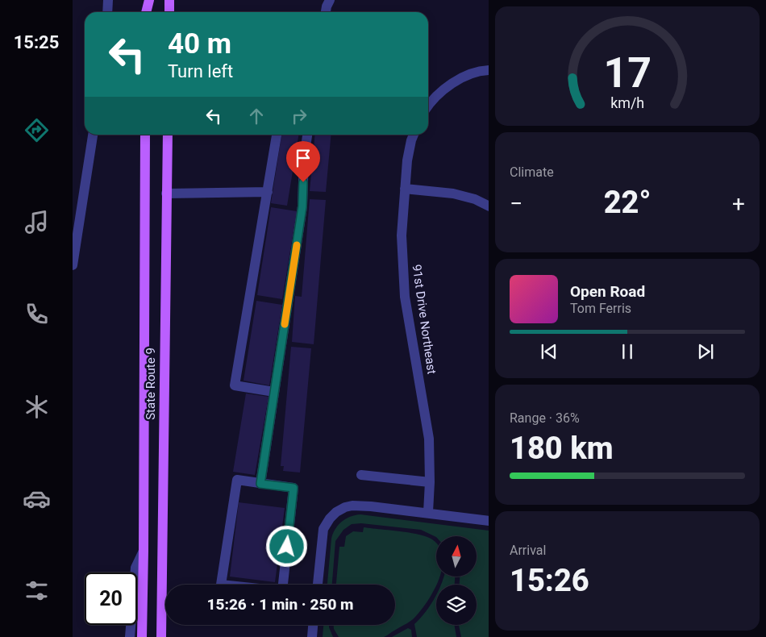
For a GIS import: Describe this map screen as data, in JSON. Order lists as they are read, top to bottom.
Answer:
{
  "streets": {
    "main road": ["State Route 9"],
    "street": ["91st Drive Northeast"]
  },
  "north": "top",
  "page": {
    "tabs": "15:25",
    "turn": ["40 m", "Turn left"],
    "tile": [
      "Climate",
      ["Range · 36%", "180 km"],
      ["Arrival", "15:26"]
    ],
    "heat": ["−", "22°", "+"],
    "song": ["Open Road", "Tom Ferris"],
    "limit": "20",
    "trip": "15:26 · 1 min · 250 m",
    "gauge": ["17", "km/h"]
  }
}
